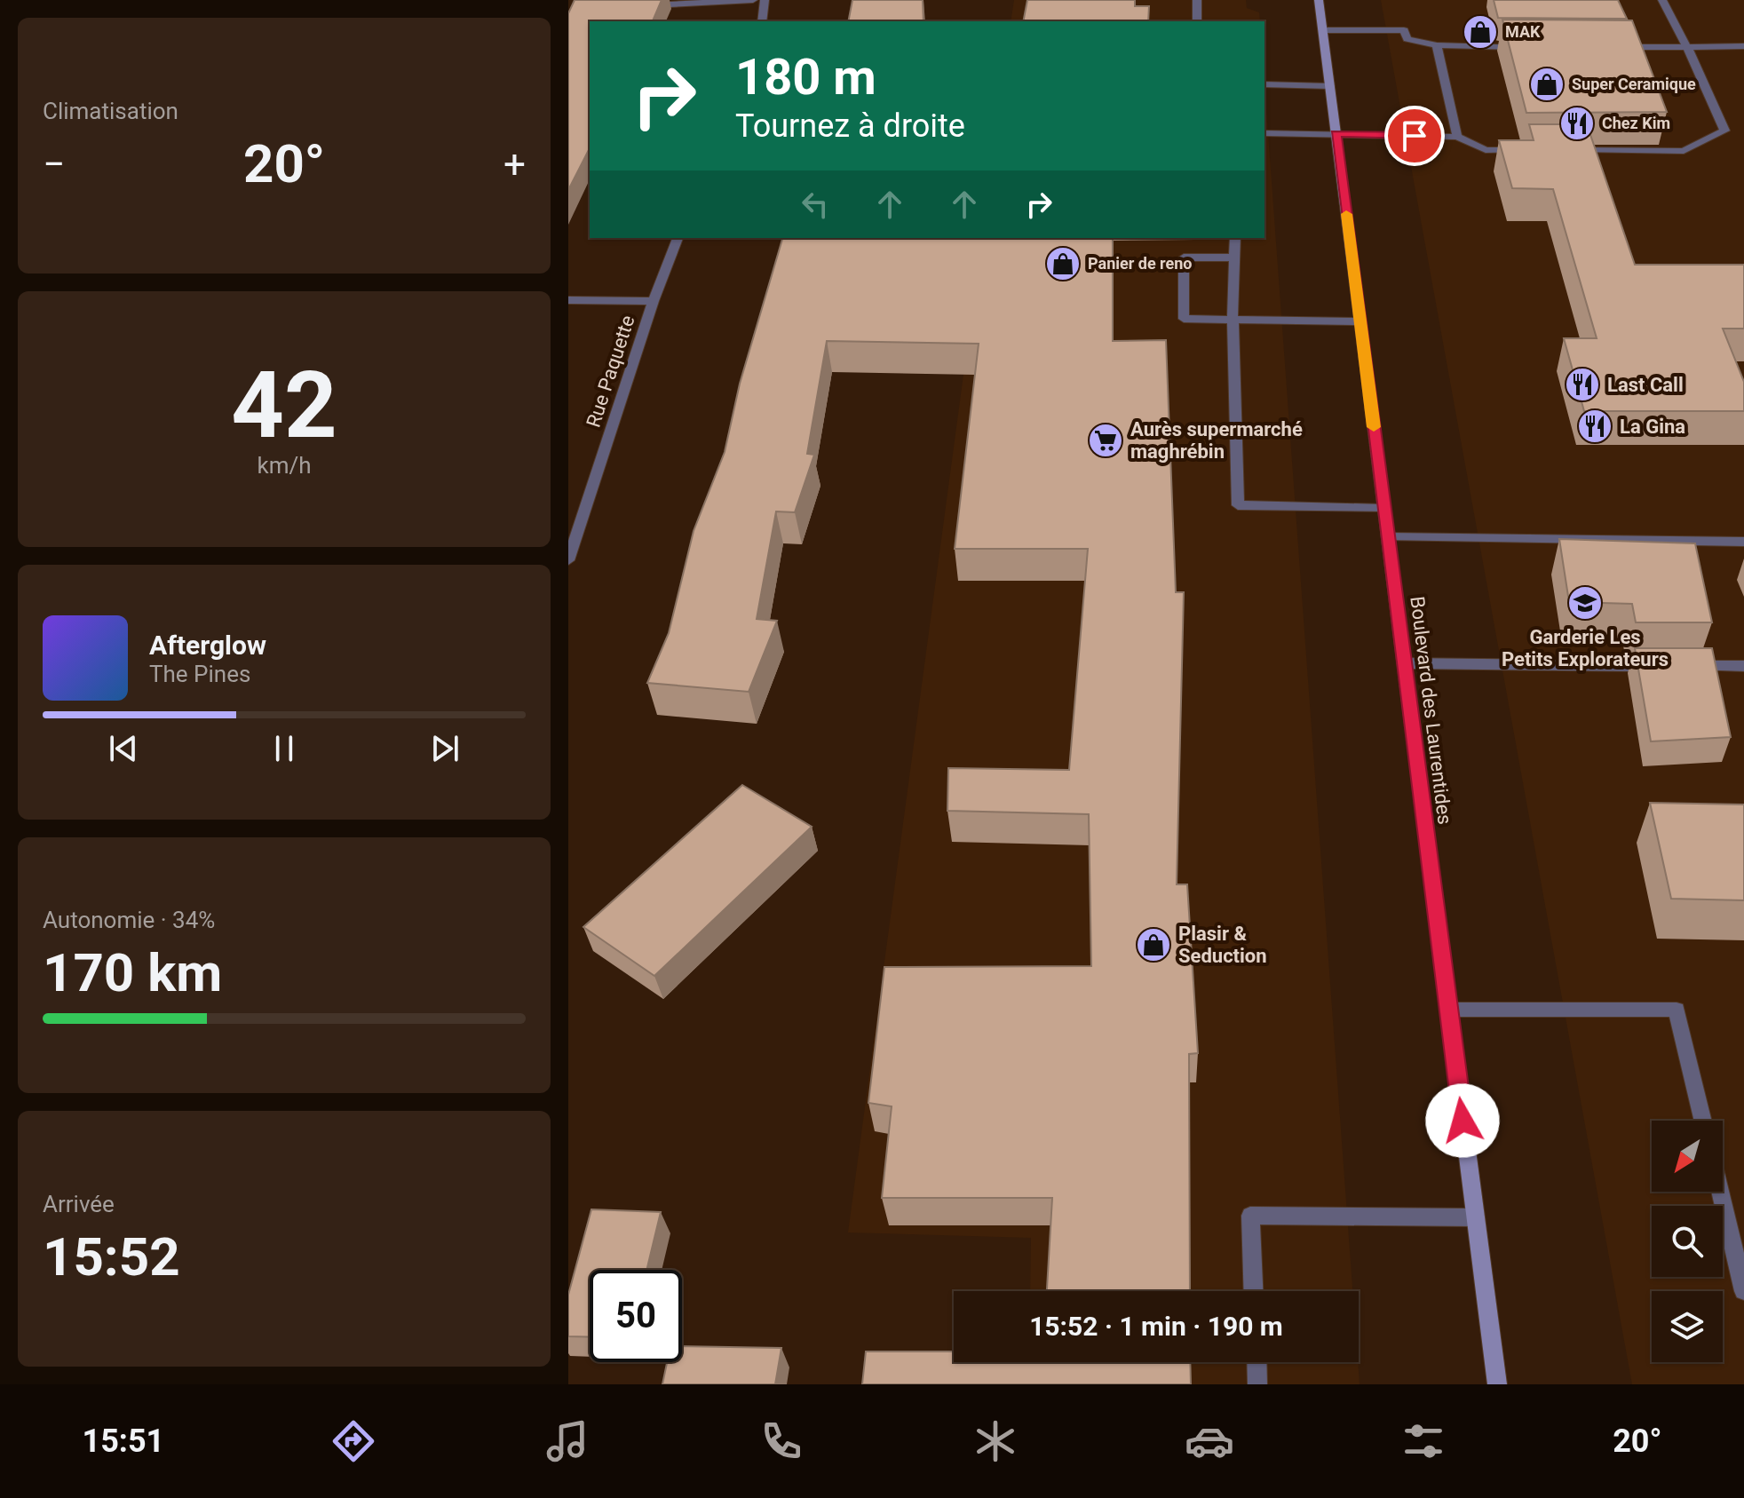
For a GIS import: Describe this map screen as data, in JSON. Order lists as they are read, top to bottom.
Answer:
{
  "streets": {
    "main road": ["Boulevard des Laurentides"],
    "street": ["Rue Paquette"]
  },
  "places": {
    "shop": [
      "MAK",
      "Super Ceramique",
      "Panier de reno",
      "Plasir & Seduction"
    ],
    "restaurant": ["Chez Kim", "Last Call", "La Gina"],
    "supermarket": ["Aurès supermarché maghrébin"],
    "school or university": ["Garderie Les Petits Explorateurs"]
  },
  "north": "bottom left",
  "page": {
    "tile": [
      "Climatisation",
      ["42", "km/h"],
      ["Autonomie · 34%", "170 km"],
      ["Arrivée", "15:52"]
    ],
    "turn": ["180 m", "Tournez à droite"],
    "heat": ["−", "20°", "+"],
    "song": ["Afterglow", "The Pines"],
    "limit": "50",
    "trip": "15:52 · 1 min · 190 m",
    "tabs": ["15:51", "20°"]
  }
}
